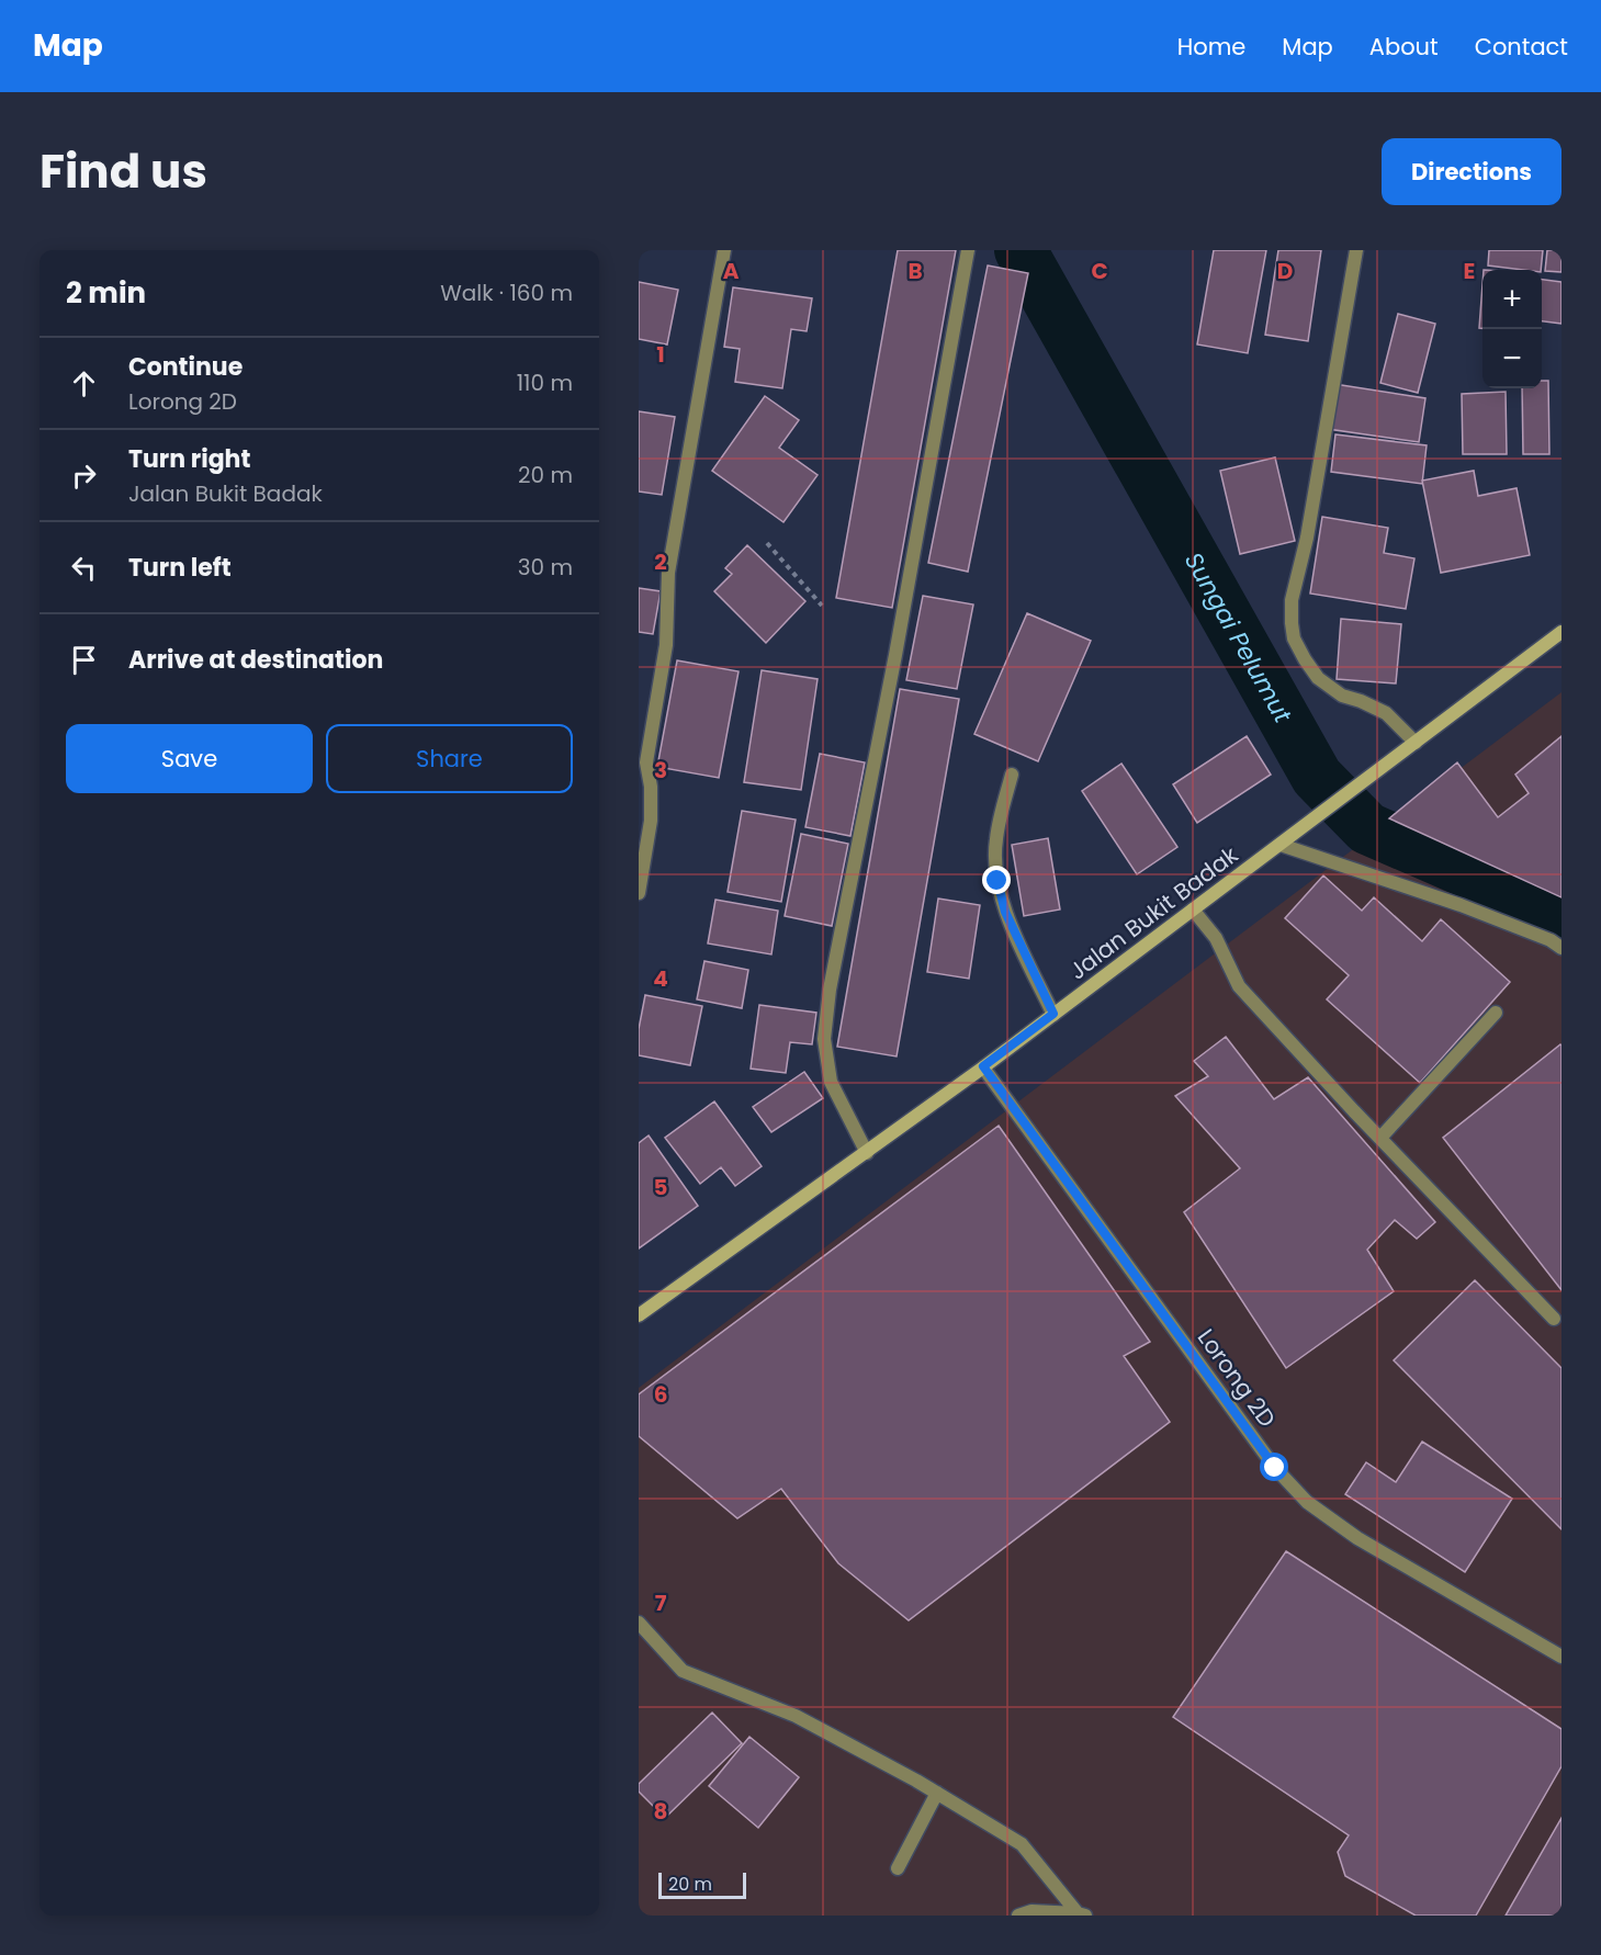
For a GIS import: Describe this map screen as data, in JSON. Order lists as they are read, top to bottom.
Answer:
{
  "streets": {
    "main road": ["Jalan Bukit Badak"],
    "street": ["Lorong 2D"]
  },
  "crossings": [
    ["Jalan Bukit Badak", "Lorong 2D"]
  ],
  "water": ["Sungai Pelumut"],
  "scale_bar": "20 m",
  "page": {
    "header": "Map",
    "nav": [
      "Home",
      "Map",
      "About",
      "Contact"
    ],
    "title": "Find us",
    "buttons": [
      "Directions",
      ["Save", "Share"]
    ],
    "heading": ["2 min", "Walk · 160 m"],
    "map_buttons": ["+", "−"],
    "list": [
      ["Continue", "Lorong 2D", "110 m"],
      ["Turn right", "Jalan Bukit Badak", "20 m"],
      ["Turn left", "30 m"],
      "Arrive at destination"
    ],
    "scale": "20 m"
  },
  "grid": {
    "columns": [
      "A",
      "B",
      "C",
      "D",
      "E"
    ],
    "rows": [
      "1",
      "2",
      "3",
      "4",
      "5",
      "6",
      "7",
      "8"
    ]
  }
}
